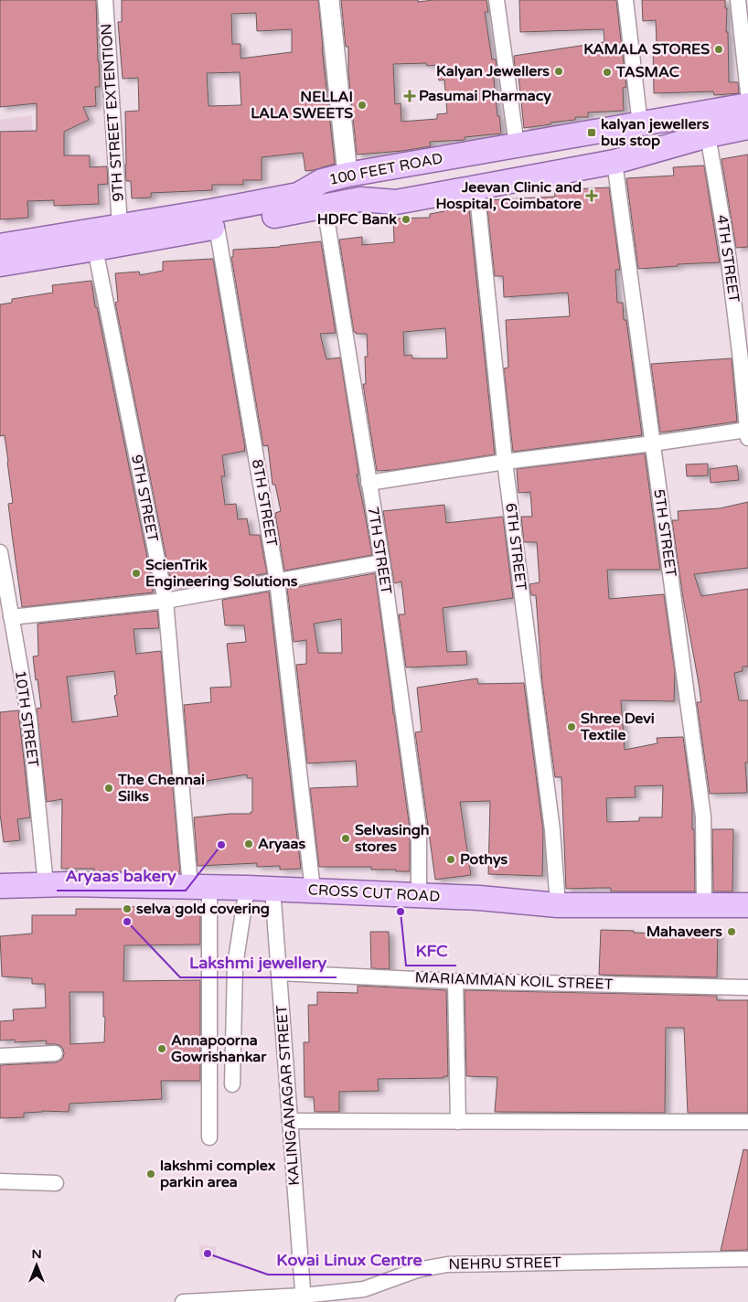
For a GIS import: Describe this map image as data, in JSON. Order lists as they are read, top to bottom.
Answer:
{
  "streets": {
    "main road": ["100 FEET ROAD", "CROSS CUT ROAD"],
    "street": [
      "9TH STREET EXTENTION",
      "4TH STREET",
      "9TH STREET",
      "8TH STREET",
      "5TH STREET",
      "6TH STREET",
      "7TH STREET",
      "10TH STREET",
      "MARIAMMAN KOIL STREET",
      "KALINGANAGAR STREET",
      "NEHRU STREET"
    ]
  },
  "crossings": [
    ["9TH STREET EXTENTION", "100 FEET ROAD"],
    ["100 FEET ROAD", "4TH STREET"],
    ["100 FEET ROAD", "9TH STREET"],
    ["100 FEET ROAD", "8TH STREET"],
    ["100 FEET ROAD", "5TH STREET"],
    ["100 FEET ROAD", "6TH STREET"],
    ["100 FEET ROAD", "7TH STREET"],
    ["9TH STREET", "CROSS CUT ROAD"],
    ["8TH STREET", "CROSS CUT ROAD"],
    ["5TH STREET", "CROSS CUT ROAD"],
    ["6TH STREET", "CROSS CUT ROAD"],
    ["7TH STREET", "CROSS CUT ROAD"],
    ["10TH STREET", "CROSS CUT ROAD"],
    ["CROSS CUT ROAD", "KALINGANAGAR STREET"],
    ["MARIAMMAN KOIL STREET", "KALINGANAGAR STREET"],
    ["KALINGANAGAR STREET", "NEHRU STREET"]
  ],
  "places": {
    "other": [
      "KAMALA STORES",
      "Kalyan Jewellers",
      "TASMAC",
      "NELLAI LALA SWEETS",
      "HDFC Bank",
      "ScienTrik Engineering Solutions",
      "Shree Devi Textile",
      "The Chennai Silks",
      "Selvasingh stores",
      "Aryaas",
      "Aryaas bakery",
      "Pothys",
      "selva gold covering",
      "KFC",
      "Lakshmi jewellery",
      "Mahaveers",
      "Annapoorna Gowrishankar",
      "lakshmi complex parkin area",
      "Kovai Linux Centre"
    ],
    "health": ["Pasumai Pharmacy", "Jeevan Clinic and Hospital, Coimbatore"],
    "transit": ["kalyan jewellers bus stop"]
  },
  "north": "top"
}
